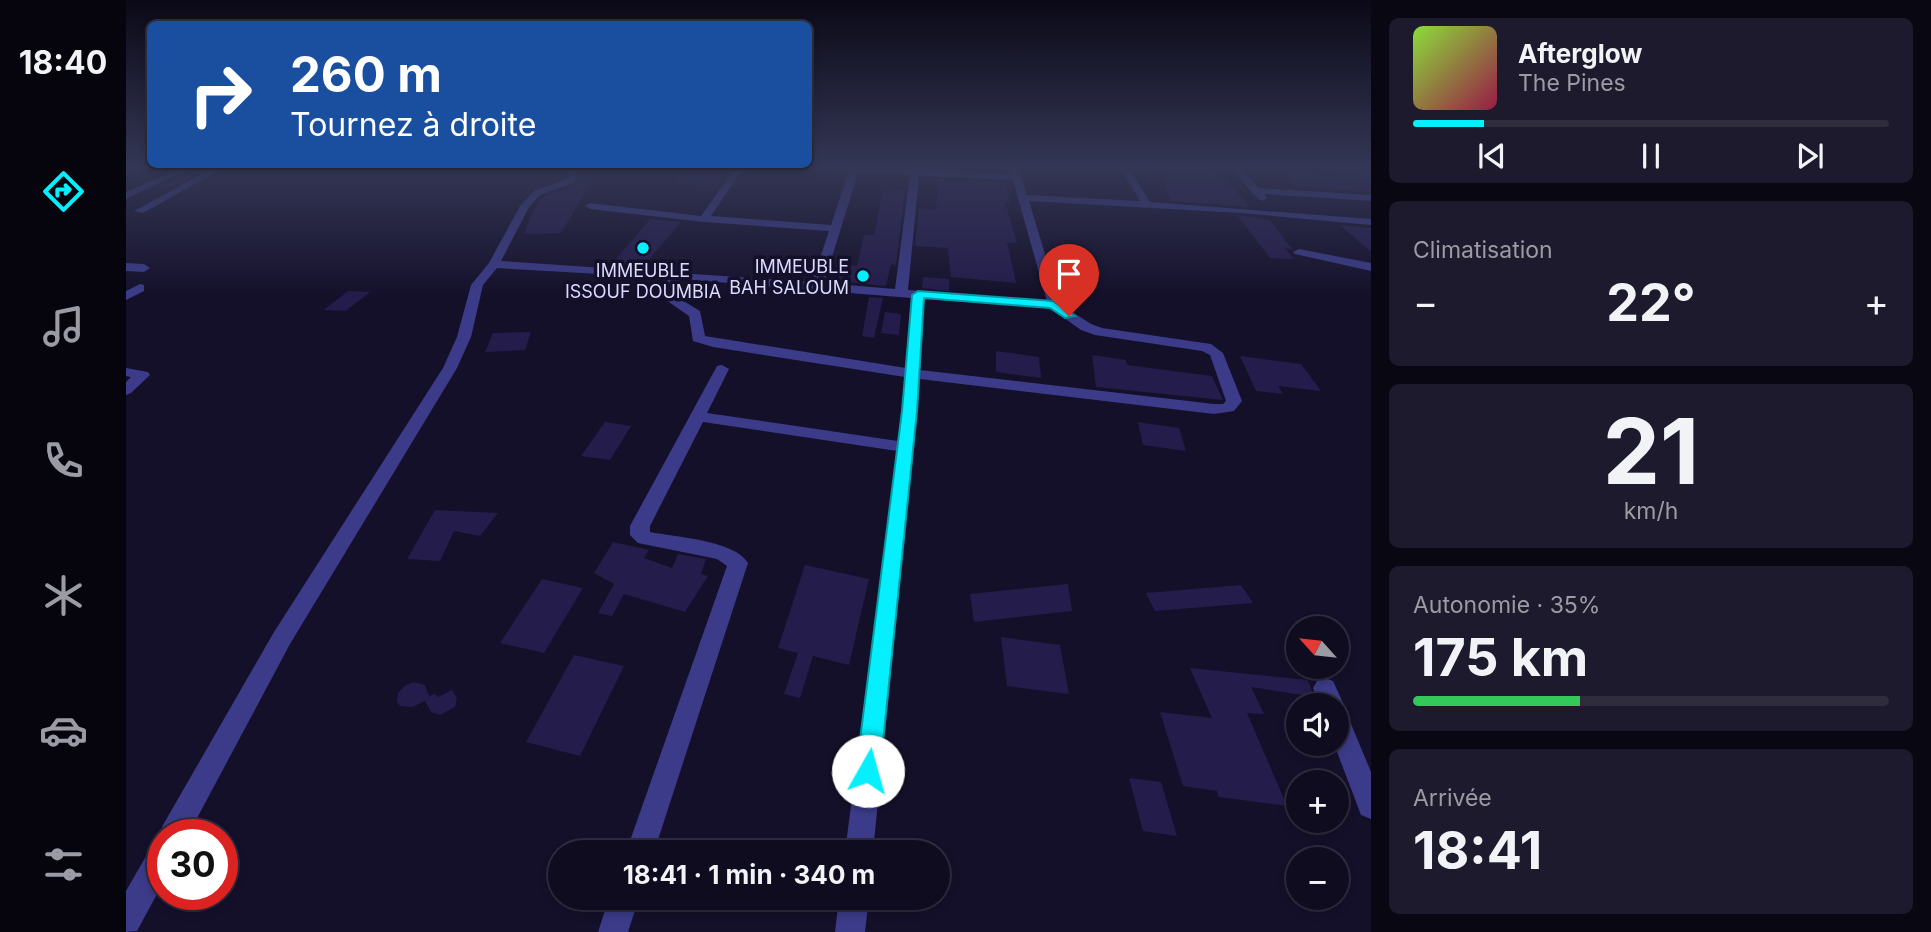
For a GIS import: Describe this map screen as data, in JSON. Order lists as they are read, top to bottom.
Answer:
{
  "places": ["IMMEUBLE ISSOUF DOUMBIA", "IMMEUBLE BAH SALOUM"],
  "north": "top left",
  "page": {
    "tabs": "18:40",
    "turn": ["260 m", "Tournez à droite"],
    "song": ["Afterglow", "The Pines"],
    "tile": [
      "Climatisation",
      ["21", "km/h"],
      ["Autonomie · 35%", "175 km"],
      ["Arrivée", "18:41"]
    ],
    "heat": ["−", "22°", "+"],
    "map_buttons": ["+", "−"],
    "limit": "30",
    "trip": "18:41 · 1 min · 340 m"
  }
}
